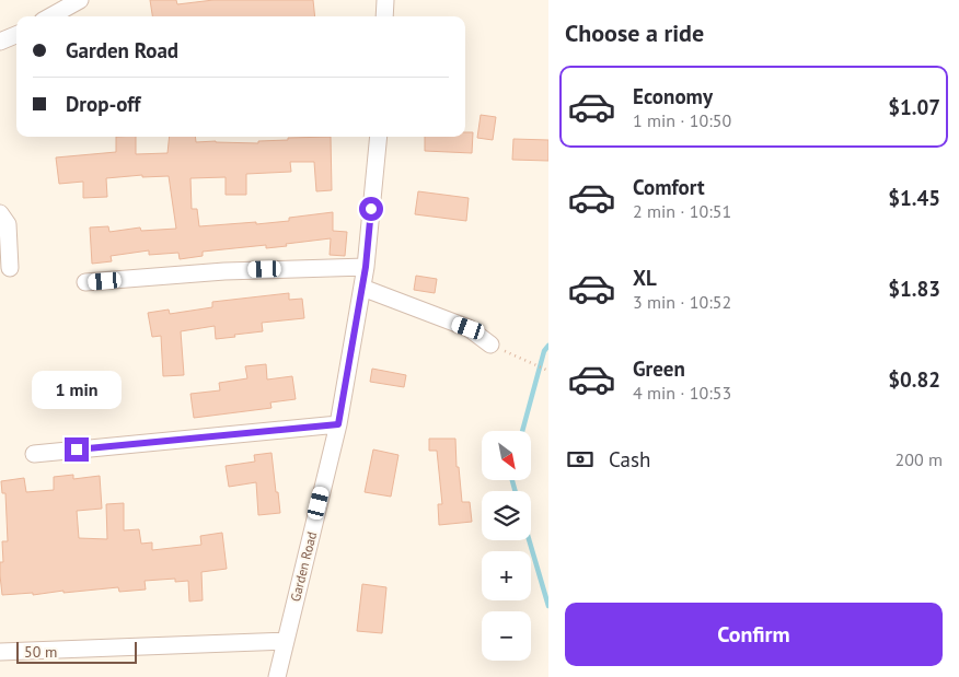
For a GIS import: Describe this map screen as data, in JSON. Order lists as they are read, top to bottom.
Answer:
{
  "streets": {
    "street": ["Garden Road"]
  },
  "scale_bar": "50 m",
  "north": "bottom right",
  "page": {
    "heading": "Choose a ride",
    "banner": ["Garden Road", "Drop-off"],
    "list": [
      {
        "name": "Economy",
        "note": "1 min · 10:50",
        "value": "$1.07"
      },
      {
        "name": "Comfort",
        "note": "2 min · 10:51",
        "value": "$1.45"
      },
      {
        "name": "XL",
        "note": "3 min · 10:52",
        "value": "$1.83"
      },
      {
        "name": "Green",
        "note": "4 min · 10:53",
        "value": "$0.82"
      }
    ],
    "bubble": "1 min",
    "pay": ["Cash", "200 m"],
    "map_buttons": ["+", "−"],
    "buttons": "Confirm",
    "scale": "50 m"
  }
}
